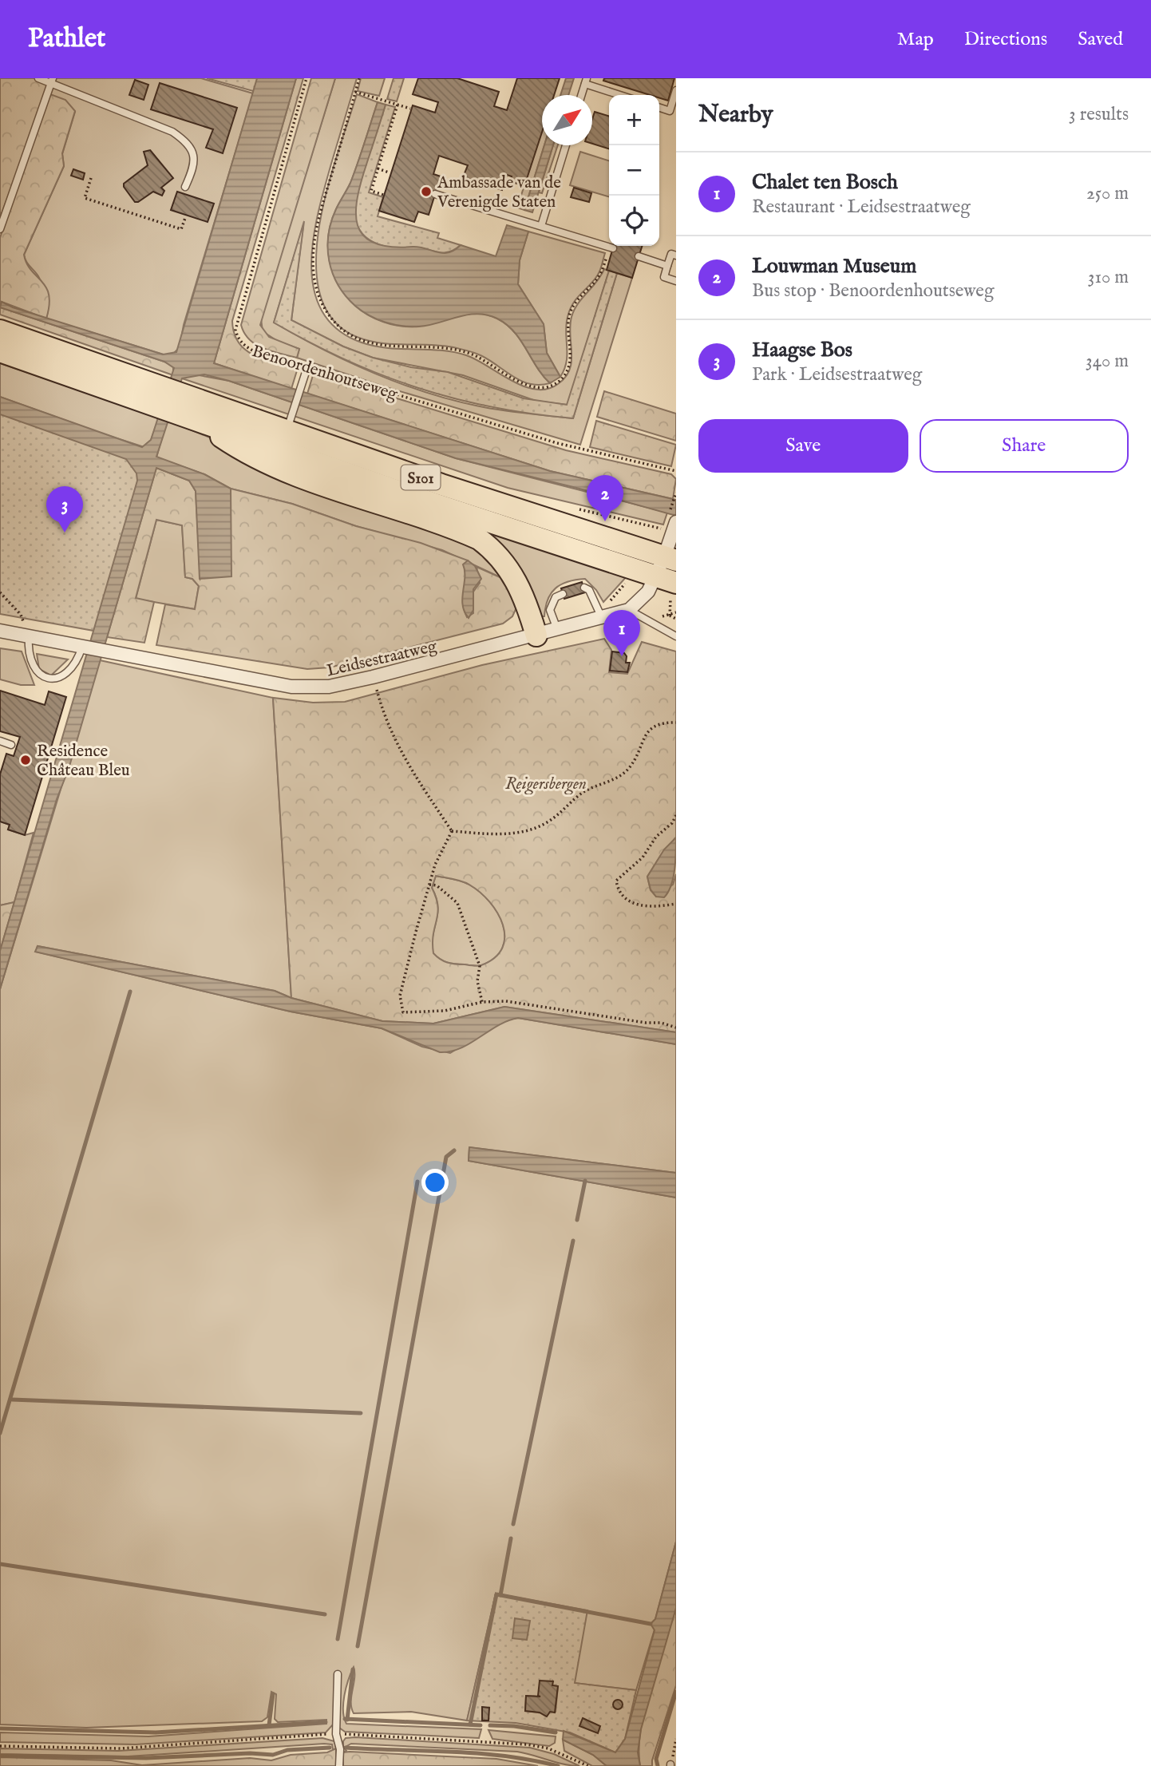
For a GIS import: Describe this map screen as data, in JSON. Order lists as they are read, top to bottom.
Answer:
{
  "streets": {
    "main road": ["S101"],
    "street": ["Leidsestraatweg"],
    "path": ["Benoordenhoutseweg"]
  },
  "crossings": [
    ["S101", "Leidsestraatweg"]
  ],
  "parks": ["Reigersbergen"],
  "places": ["Ambassade van de Verenigde Staten", "Residence Château Bleu"],
  "north": "top right",
  "page": {
    "header": "Pathlet",
    "nav": ["Map", "Directions", "Saved"],
    "heading": ["Nearby", "3 results"],
    "map_buttons": ["+", "−"],
    "list": [
      {
        "mark": "1",
        "name": "Chalet ten Bosch",
        "note": "Restaurant · Leidsestraatweg",
        "value": "250 m"
      },
      {
        "mark": "2",
        "name": "Louwman Museum",
        "note": "Bus stop · Benoordenhoutseweg",
        "value": "310 m"
      },
      {
        "mark": "3",
        "name": "Haagse Bos",
        "note": "Park · Leidsestraatweg",
        "value": "340 m"
      }
    ],
    "buttons": ["Save", "Share"],
    "pins": ["2", "3", "1"]
  }
}
